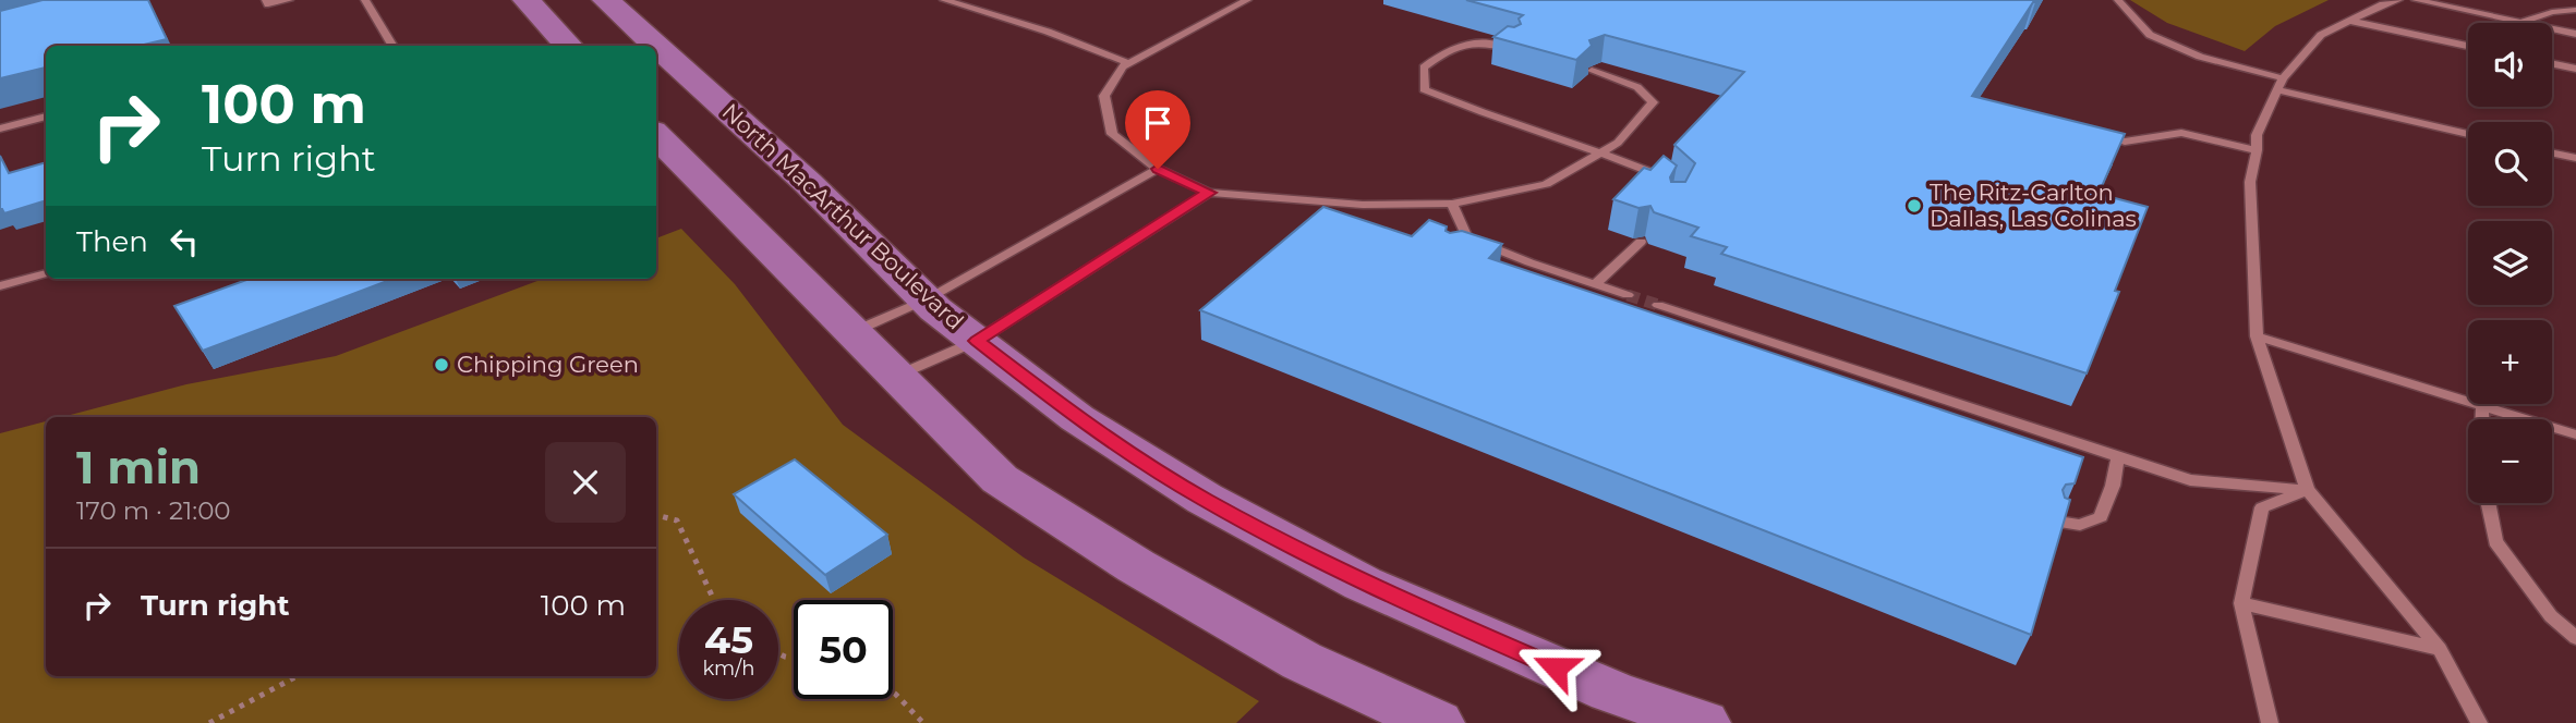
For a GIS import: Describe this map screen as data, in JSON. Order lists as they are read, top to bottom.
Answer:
{
  "streets": {
    "main road": ["North MacArthur Boulevard"]
  },
  "places": ["The Ritz-Carlton Dallas, Las Colinas", "Chipping Green"],
  "page": {
    "map_buttons": ["+", "−"],
    "turn": ["100 m", "Turn right"],
    "then": "Then",
    "heading": ["1 min", "170 m · 21:00"],
    "list": [
      {
        "name": "Turn right",
        "value": "100 m"
      }
    ],
    "speed": "45 km/h",
    "limit": "50"
  }
}
